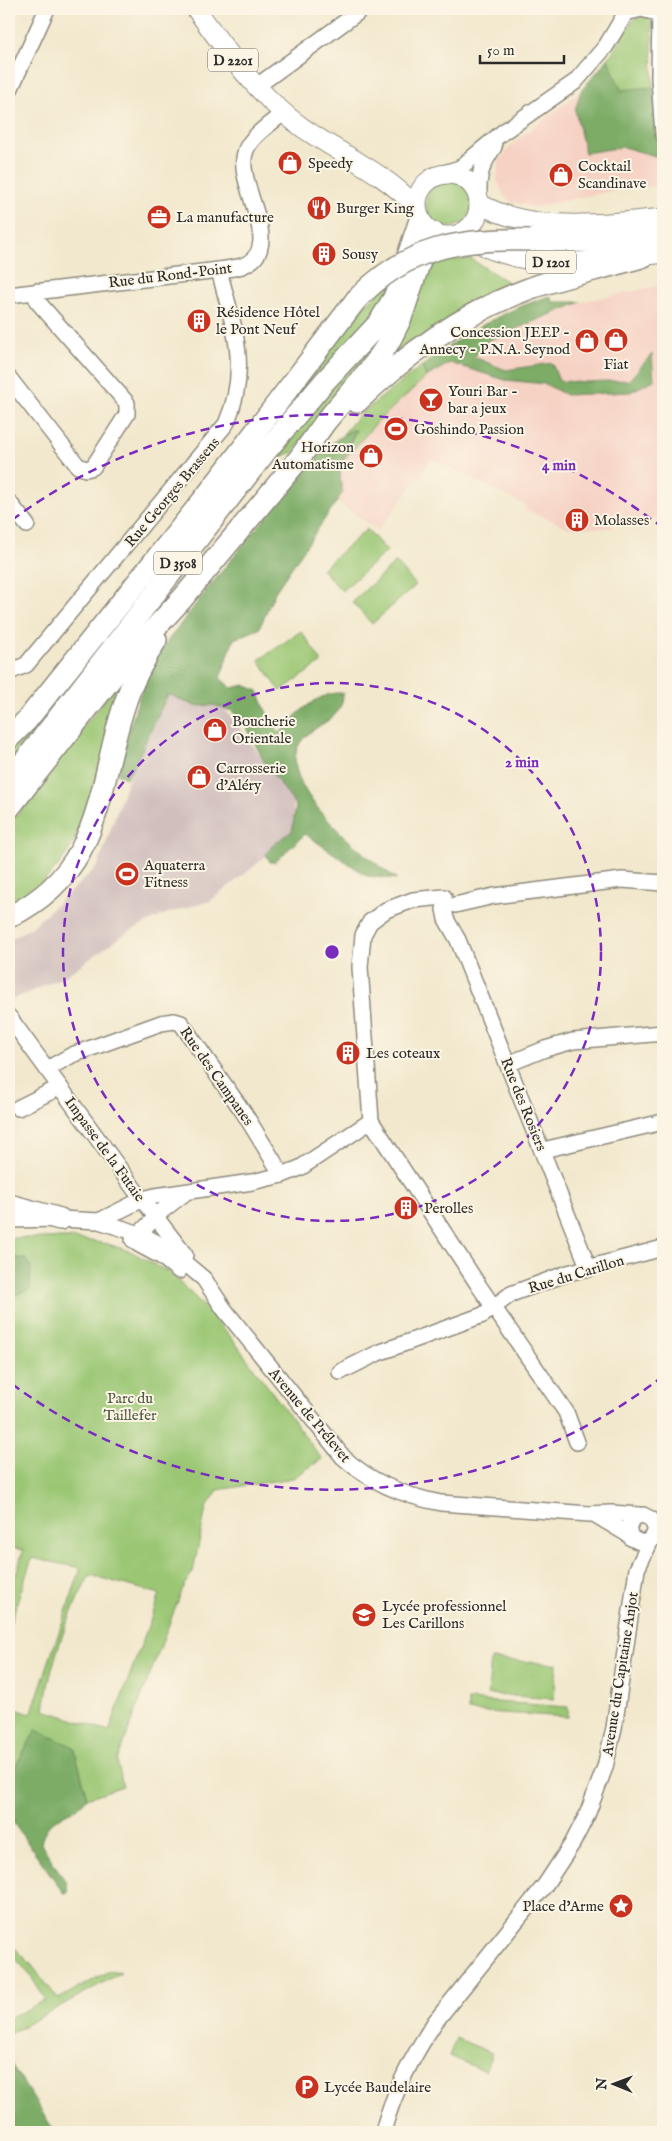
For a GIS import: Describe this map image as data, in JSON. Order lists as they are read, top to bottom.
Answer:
{
  "streets": {
    "highway": ["D 3508"],
    "main road": ["D 2201", "D 1201"],
    "street": [
      "Rue du Rond-Point",
      "Rue Georges Brassens",
      "Rue des Campanes",
      "Rue des Rosiers",
      "Impasse de la Futaie",
      "Rue du Carillon",
      "Avenue de Prélevet",
      "Avenue du Capitaine Anjot"
    ]
  },
  "crossings": [
    ["D 2201", "D 1201"],
    ["D 2201", "Rue du Rond-Point"],
    ["D 2201", "D 3508"],
    ["D 1201", "D 3508"],
    ["Rue du Rond-Point", "Rue Georges Brassens"],
    ["Rue des Campanes", "Impasse de la Futaie"],
    ["Rue des Rosiers", "Rue du Carillon"],
    ["Impasse de la Futaie", "Avenue de Prélevet"],
    ["Avenue de Prélevet", "Avenue du Capitaine Anjot"]
  ],
  "parks": ["Parc du Taillefer"],
  "places": {
    "shop": [
      "Speedy",
      "Cocktail Scandinave",
      "Fiat",
      "Concession JEEP - Annecy - P.N.A. Seynod",
      "Horizon Automatisme",
      "Boucherie Orientale",
      "Carrosserie d'Aléry"
    ],
    "restaurant": ["Burger King"],
    "office": ["La manufacture"],
    "building": [
      "Sousy",
      "Résidence Hôtel le Pont Neuf",
      "Molasses",
      "Les coteaux",
      "Perolles"
    ],
    "bar": ["Youri Bar - bar a jeux"],
    "sports": ["Goshindo Passion", "Aquaterra Fitness"],
    "school or university": ["Lycée professionnel Les Carillons"],
    "place": ["Place d'Arme"],
    "parking": ["Lycée Baudelaire"]
  },
  "scale_bar": "50 m",
  "north": "left",
  "rings": ["4 min", "2 min"]
}
